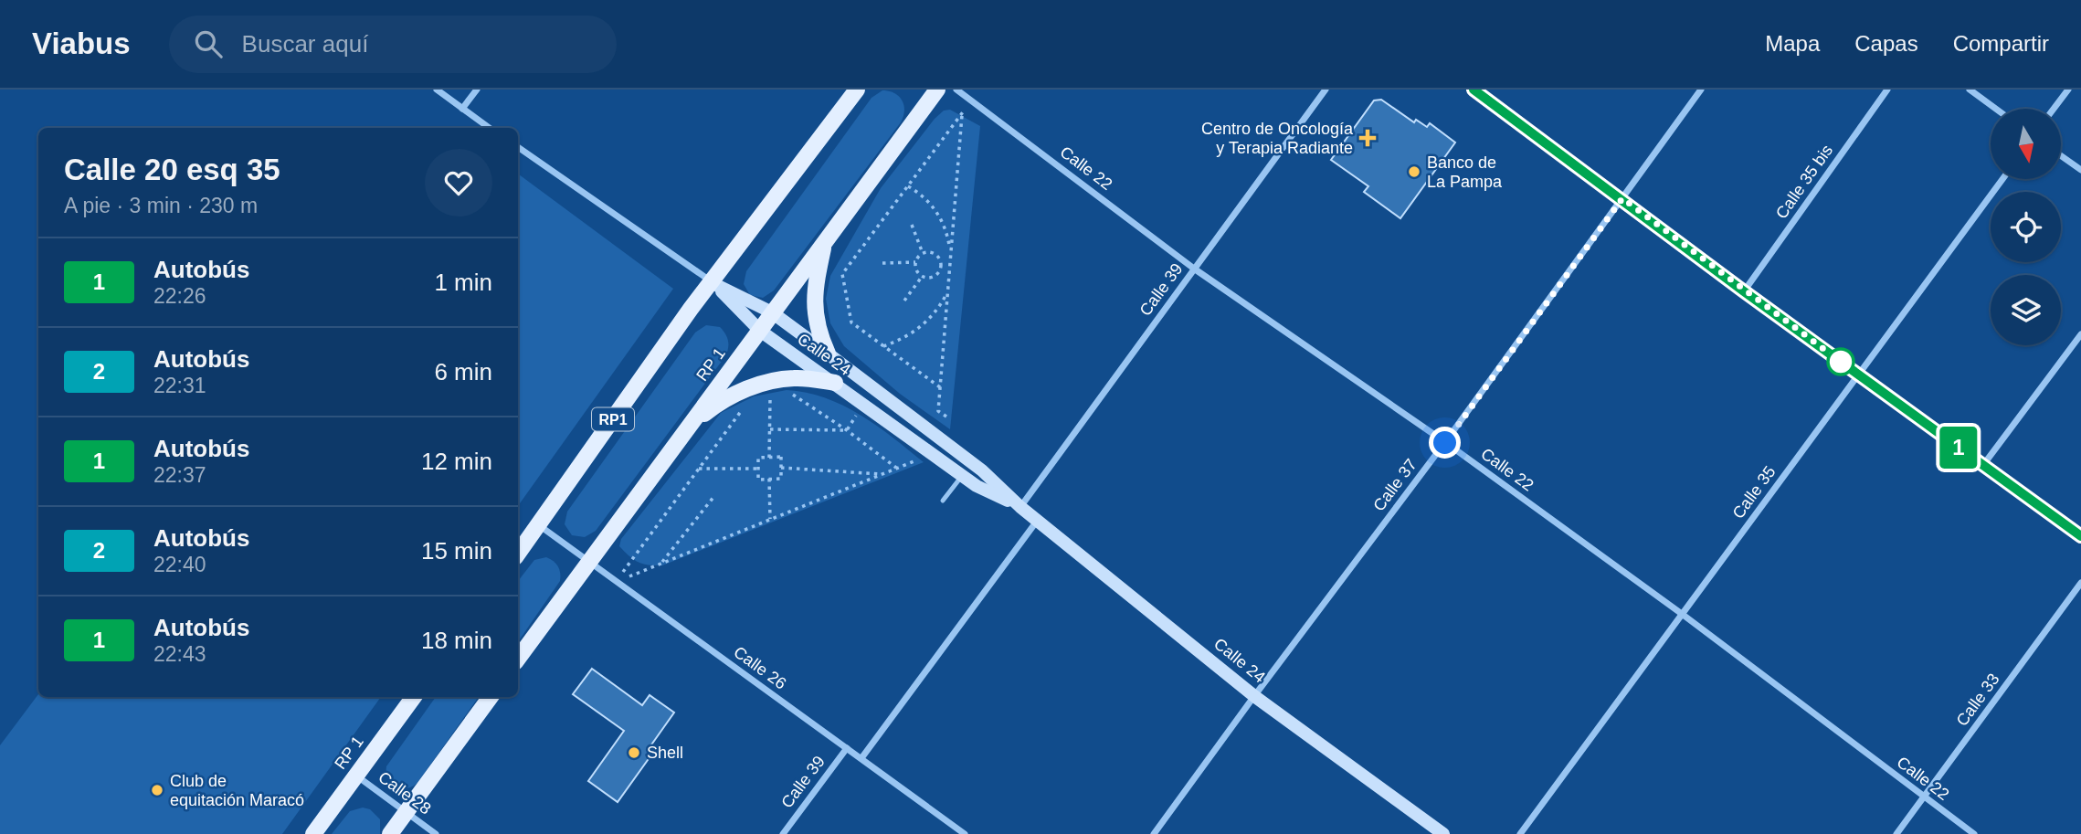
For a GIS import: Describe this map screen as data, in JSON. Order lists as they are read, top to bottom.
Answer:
{
  "streets": {
    "main road": ["RP 1", "RP1"],
    "street": [
      "Calle 22",
      "Calle 35 bis",
      "Calle 39",
      "Calle 24",
      "Calle 37",
      "Calle 35",
      "Calle 26",
      "Calle 33",
      "Calle 28"
    ]
  },
  "crossings": [
    ["Calle 22", "Calle 39"],
    ["Calle 22", "Calle 37"],
    ["Calle 22", "Calle 35"],
    ["Calle 22", "Calle 33"],
    ["Calle 39", "Calle 24"],
    ["Calle 39", "Calle 26"],
    ["Calle 24", "RP 1"],
    ["Calle 24", "RP1"],
    ["Calle 24", "Calle 37"],
    ["RP 1", "Calle 26"],
    ["RP 1", "Calle 28"],
    ["RP1", "Calle 26"]
  ],
  "places": {
    "health": ["Centro de Oncología y Terapia Radiante"],
    "other": ["Banco de La Pampa", "Shell", "Club de equitación Maracó"]
  },
  "lines": ["bus line 1"],
  "north": "bottom",
  "page": {
    "header": "Viabus",
    "search": "Buscar aquí",
    "nav": ["Mapa", "Capas", "Compartir"],
    "on_map": "1",
    "heading": ["Calle 20 esq 35", "A pie · 3 min · 230 m"],
    "list": [
      {
        "mark": "1",
        "name": "Autobús",
        "note": "22:26",
        "value": "1 min"
      },
      {
        "mark": "2",
        "name": "Autobús",
        "note": "22:31",
        "value": "6 min"
      },
      {
        "mark": "1",
        "name": "Autobús",
        "note": "22:37",
        "value": "12 min"
      },
      {
        "mark": "2",
        "name": "Autobús",
        "note": "22:40",
        "value": "15 min"
      },
      {
        "mark": "1",
        "name": "Autobús",
        "note": "22:43",
        "value": "18 min"
      }
    ]
  }
}
